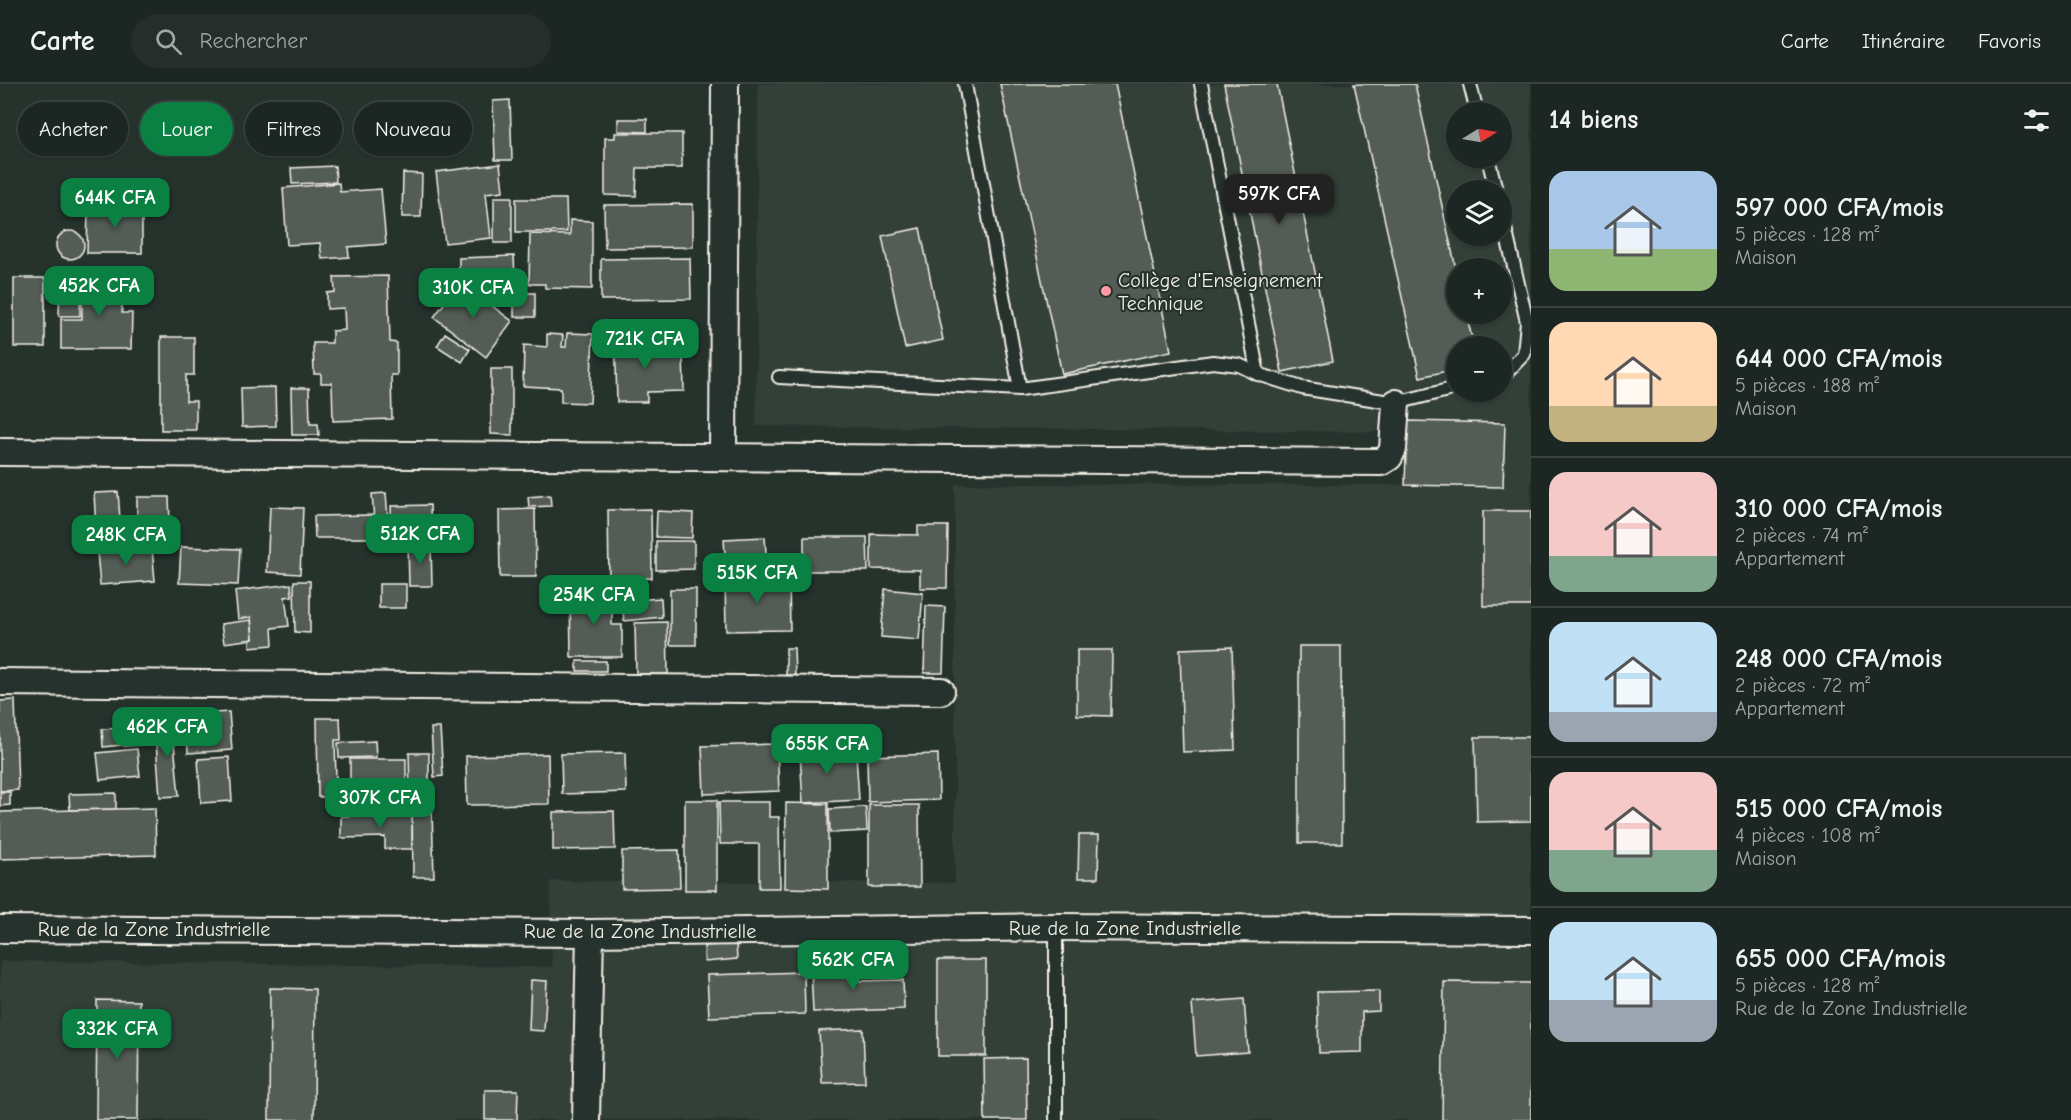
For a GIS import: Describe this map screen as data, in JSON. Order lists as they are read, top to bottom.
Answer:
{
  "streets": {
    "street": ["Rue de la Zone Industrielle"]
  },
  "places": ["Collège d'Enseignement Technique"],
  "north": "right",
  "page": {
    "header": "Carte",
    "search": "Rechercher",
    "nav": ["Carte", "Itinéraire", "Favoris"],
    "heading": "14 biens",
    "map_buttons": ["+", "−"],
    "chip": [
      "Acheter",
      "Louer",
      "Filtres",
      "Nouveau"
    ],
    "list": [
      {
        "name": "597 000 CFA/mois",
        "note": "5 pièces · 128 m² · Maison"
      },
      {
        "name": "644 000 CFA/mois",
        "note": "5 pièces · 188 m² · Maison"
      },
      {
        "name": "310 000 CFA/mois",
        "note": "2 pièces · 74 m² · Appartement"
      },
      {
        "name": "248 000 CFA/mois",
        "note": "2 pièces · 72 m² · Appartement"
      },
      {
        "name": "515 000 CFA/mois",
        "note": "4 pièces · 108 m² · Maison"
      },
      {
        "name": "655 000 CFA/mois",
        "note": "5 pièces · 128 m² · Rue de la Zone Industrielle"
      }
    ],
    "price": [
      "597K CFA",
      "644K CFA",
      "452K CFA",
      "310K CFA",
      "721K CFA",
      "512K CFA",
      "248K CFA",
      "515K CFA",
      "254K CFA",
      "462K CFA",
      "655K CFA",
      "307K CFA",
      "562K CFA",
      "332K CFA"
    ]
  }
}
